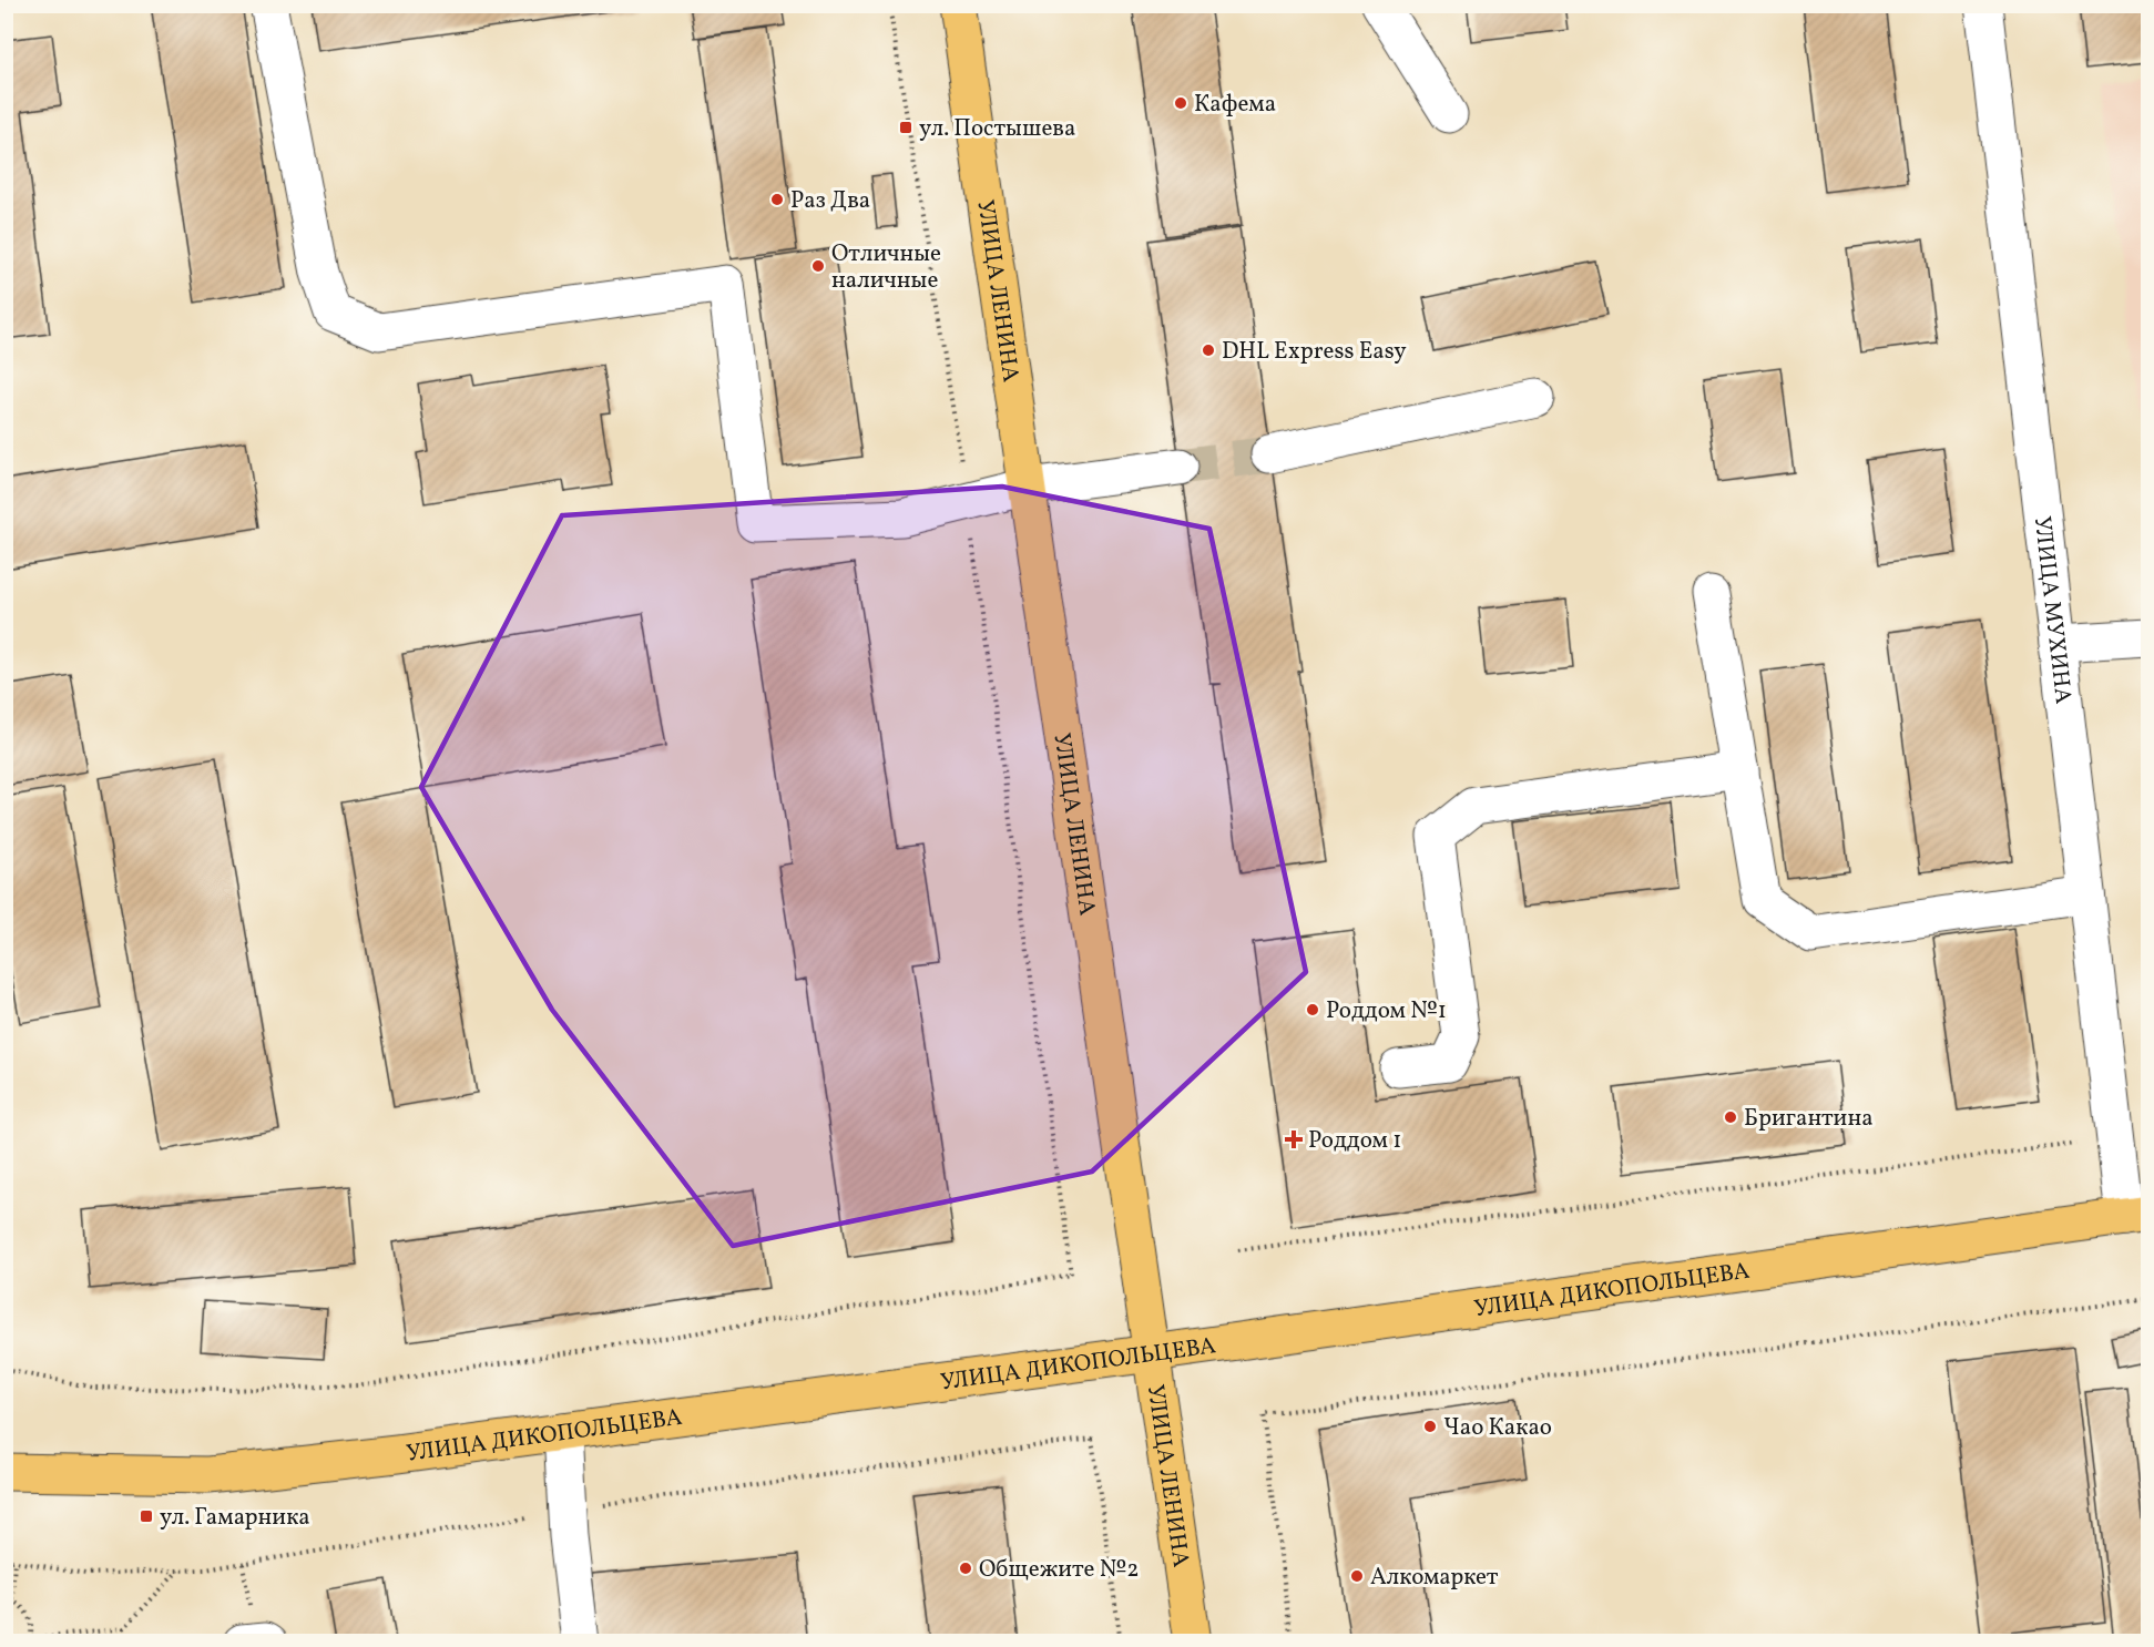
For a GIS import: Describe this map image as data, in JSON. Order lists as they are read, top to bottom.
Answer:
{
  "streets": {
    "main road": ["УЛИЦА ЛЕНИНА", "УЛИЦА ДИКОПОЛЬЦЕВА"],
    "street": ["УЛИЦА МУХИНА"]
  },
  "crossings": [
    ["УЛИЦА ЛЕНИНА", "УЛИЦА ДИКОПОЛЬЦЕВА"],
    ["УЛИЦА МУХИНА", "УЛИЦА ДИКОПОЛЬЦЕВА"]
  ],
  "places": {
    "other": [
      "Кафема",
      "Раз Два",
      "Отличные наличные",
      "DHL Express Easy",
      "Роддом №1",
      "Бригантина",
      "Чао Какао",
      "Общежите №2",
      "Алкомаркет"
    ],
    "transit": ["ул. Постышева", "ул. Гамарника"],
    "health": ["Роддом 1"]
  }
}
